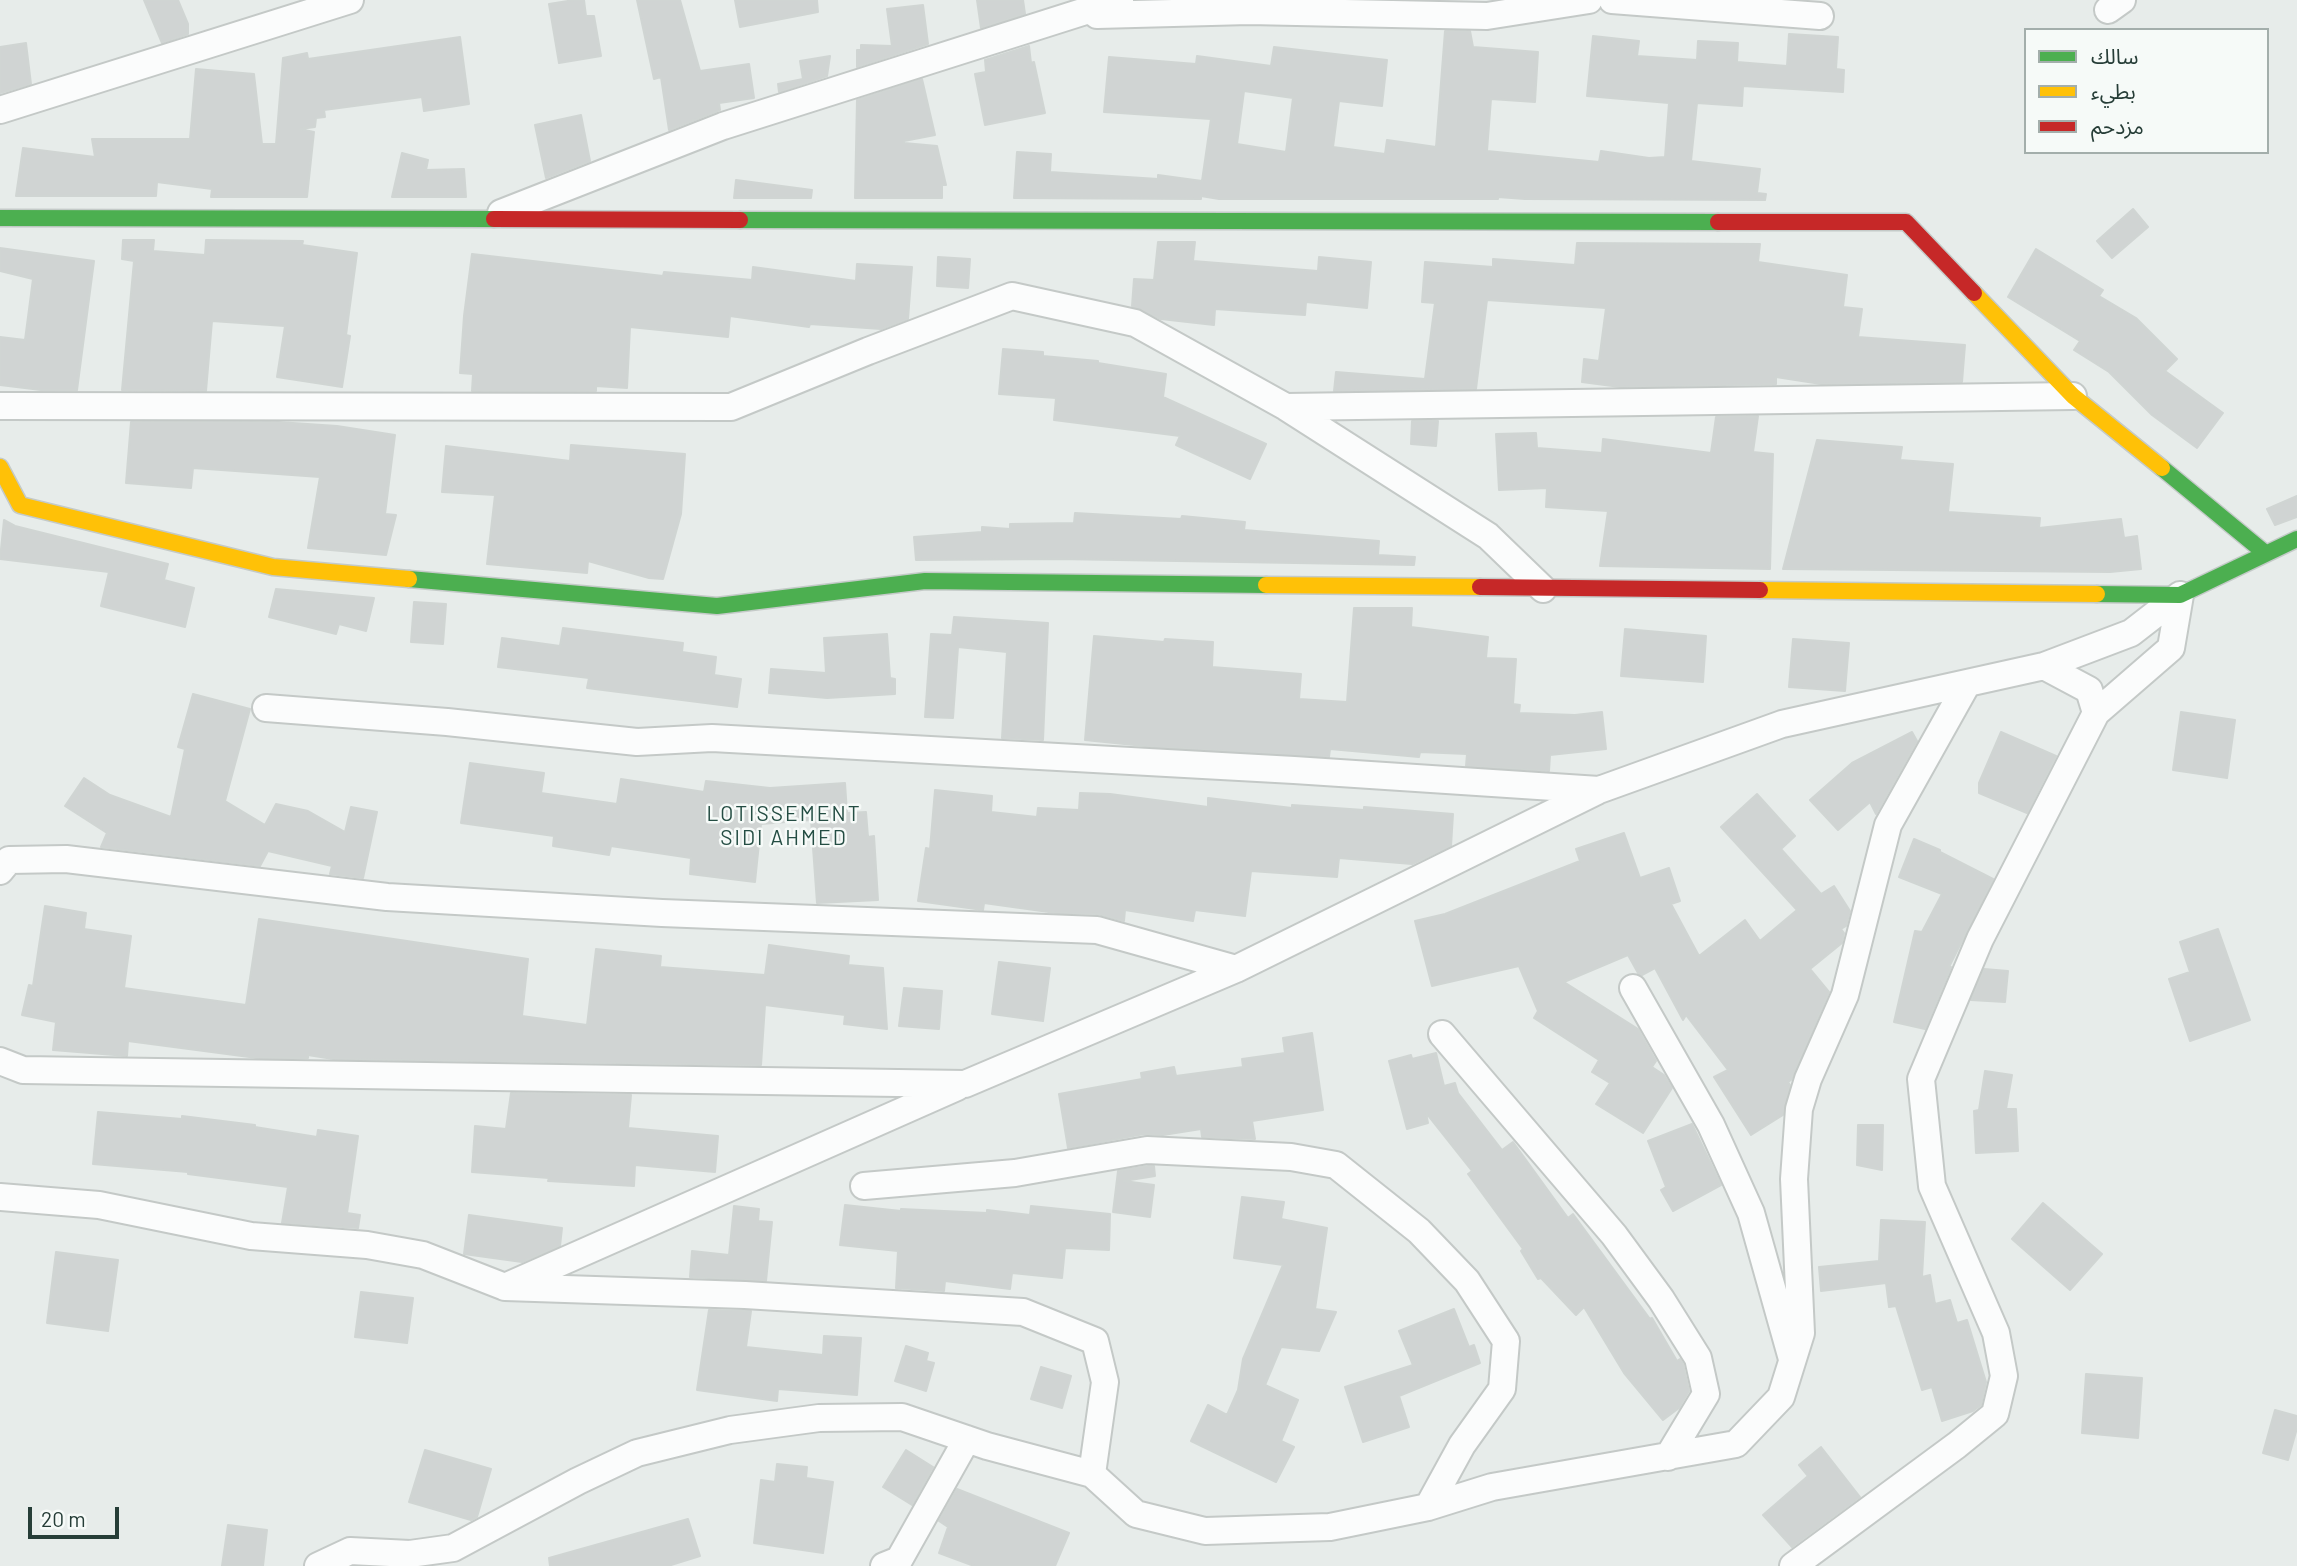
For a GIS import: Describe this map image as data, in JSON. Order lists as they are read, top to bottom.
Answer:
{
  "districts": ["LOTISSEMENT SIDI AHMED"],
  "legend": ["سالك", "بطيء", "مزدحم"],
  "scale_bar": "20 m"
}
